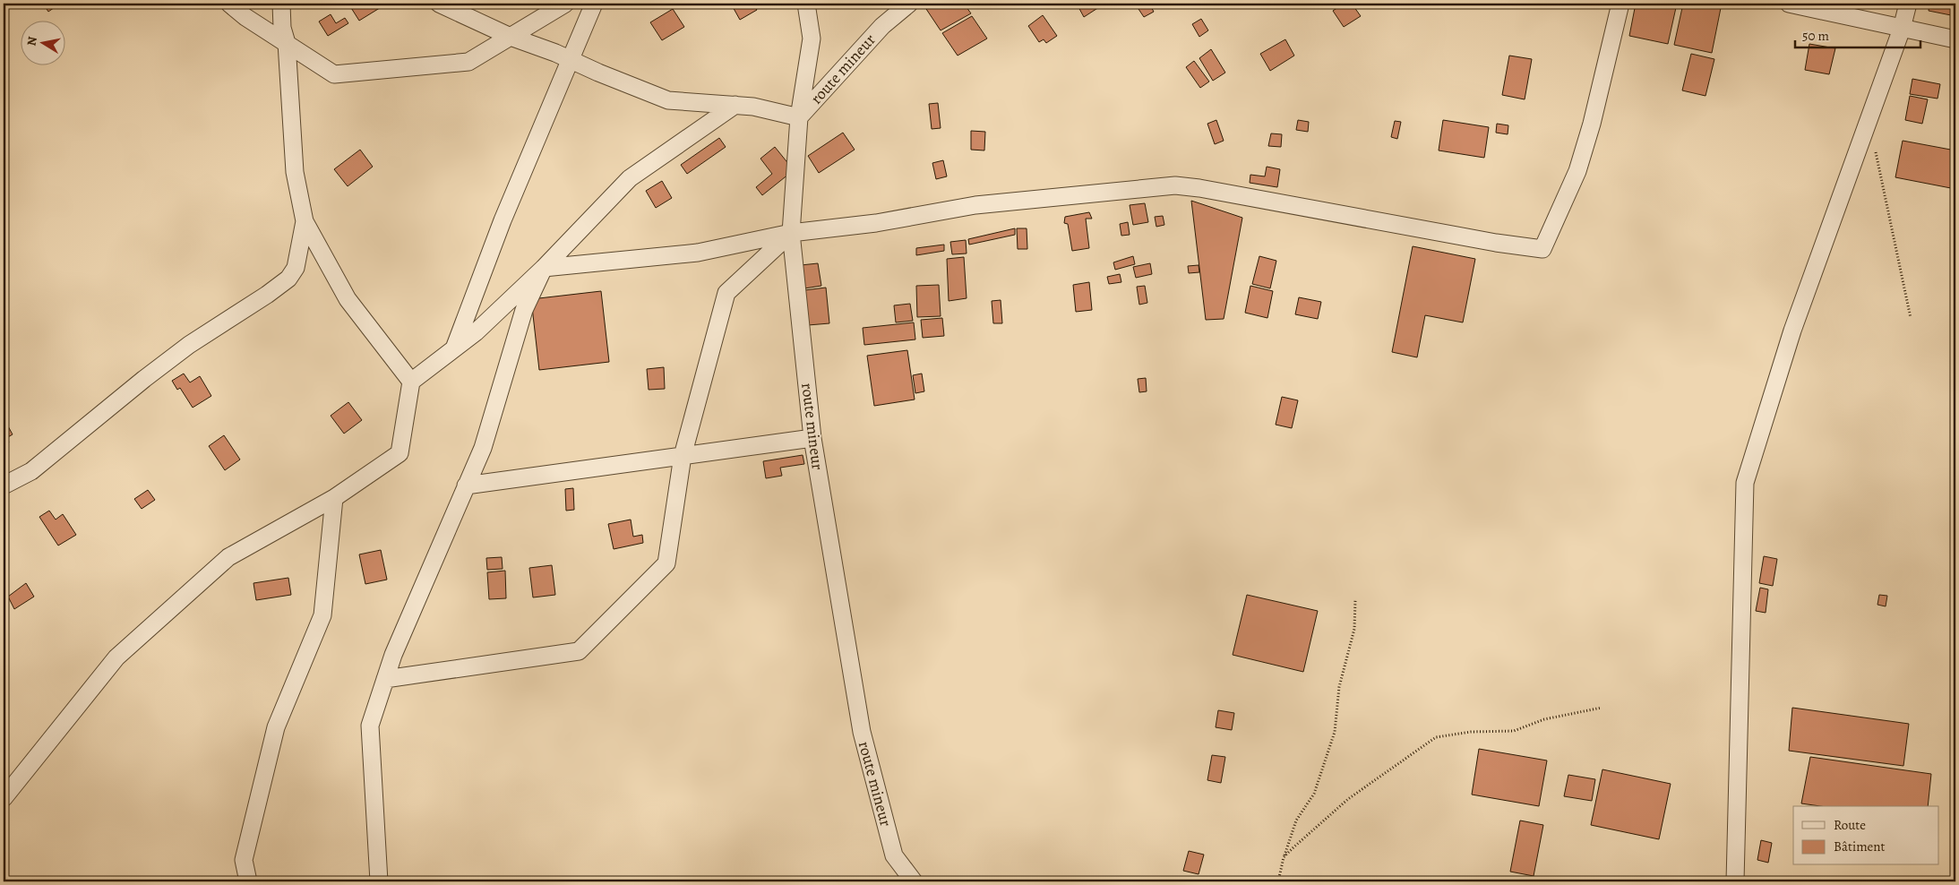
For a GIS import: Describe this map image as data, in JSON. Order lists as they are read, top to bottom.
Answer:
{
  "streets": {
    "street": ["route mineur"]
  },
  "legend": ["Route", "Bâtiment"],
  "scale_bar": "50 m",
  "north": "left"
}
